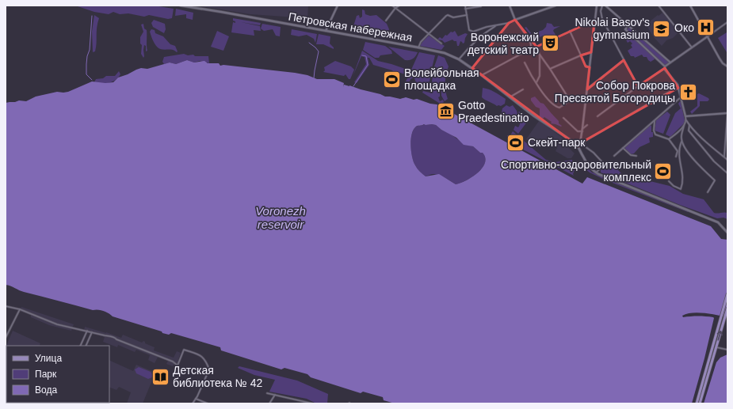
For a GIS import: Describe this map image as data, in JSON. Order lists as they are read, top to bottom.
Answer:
{
  "streets": {
    "main road": ["Петровская набережная"]
  },
  "water": ["Voronezh reservoir"],
  "places": {
    "hospital": ["Око"],
    "school or university": ["Nikolai Basov's gymnasium"],
    "theatre": ["Воронежский детский театр"],
    "sports": ["Волейбольная площадка", "Скейт-парк", "Спортивно-оздоровительный комплекс"],
    "church": ["Собор Покрова Пресвятой Богородицы"],
    "museum": ["Gotto Praedestinatio"],
    "library": ["Детская библиотека № 42"]
  },
  "legend": ["Улица", "Парк", "Вода"]
}
